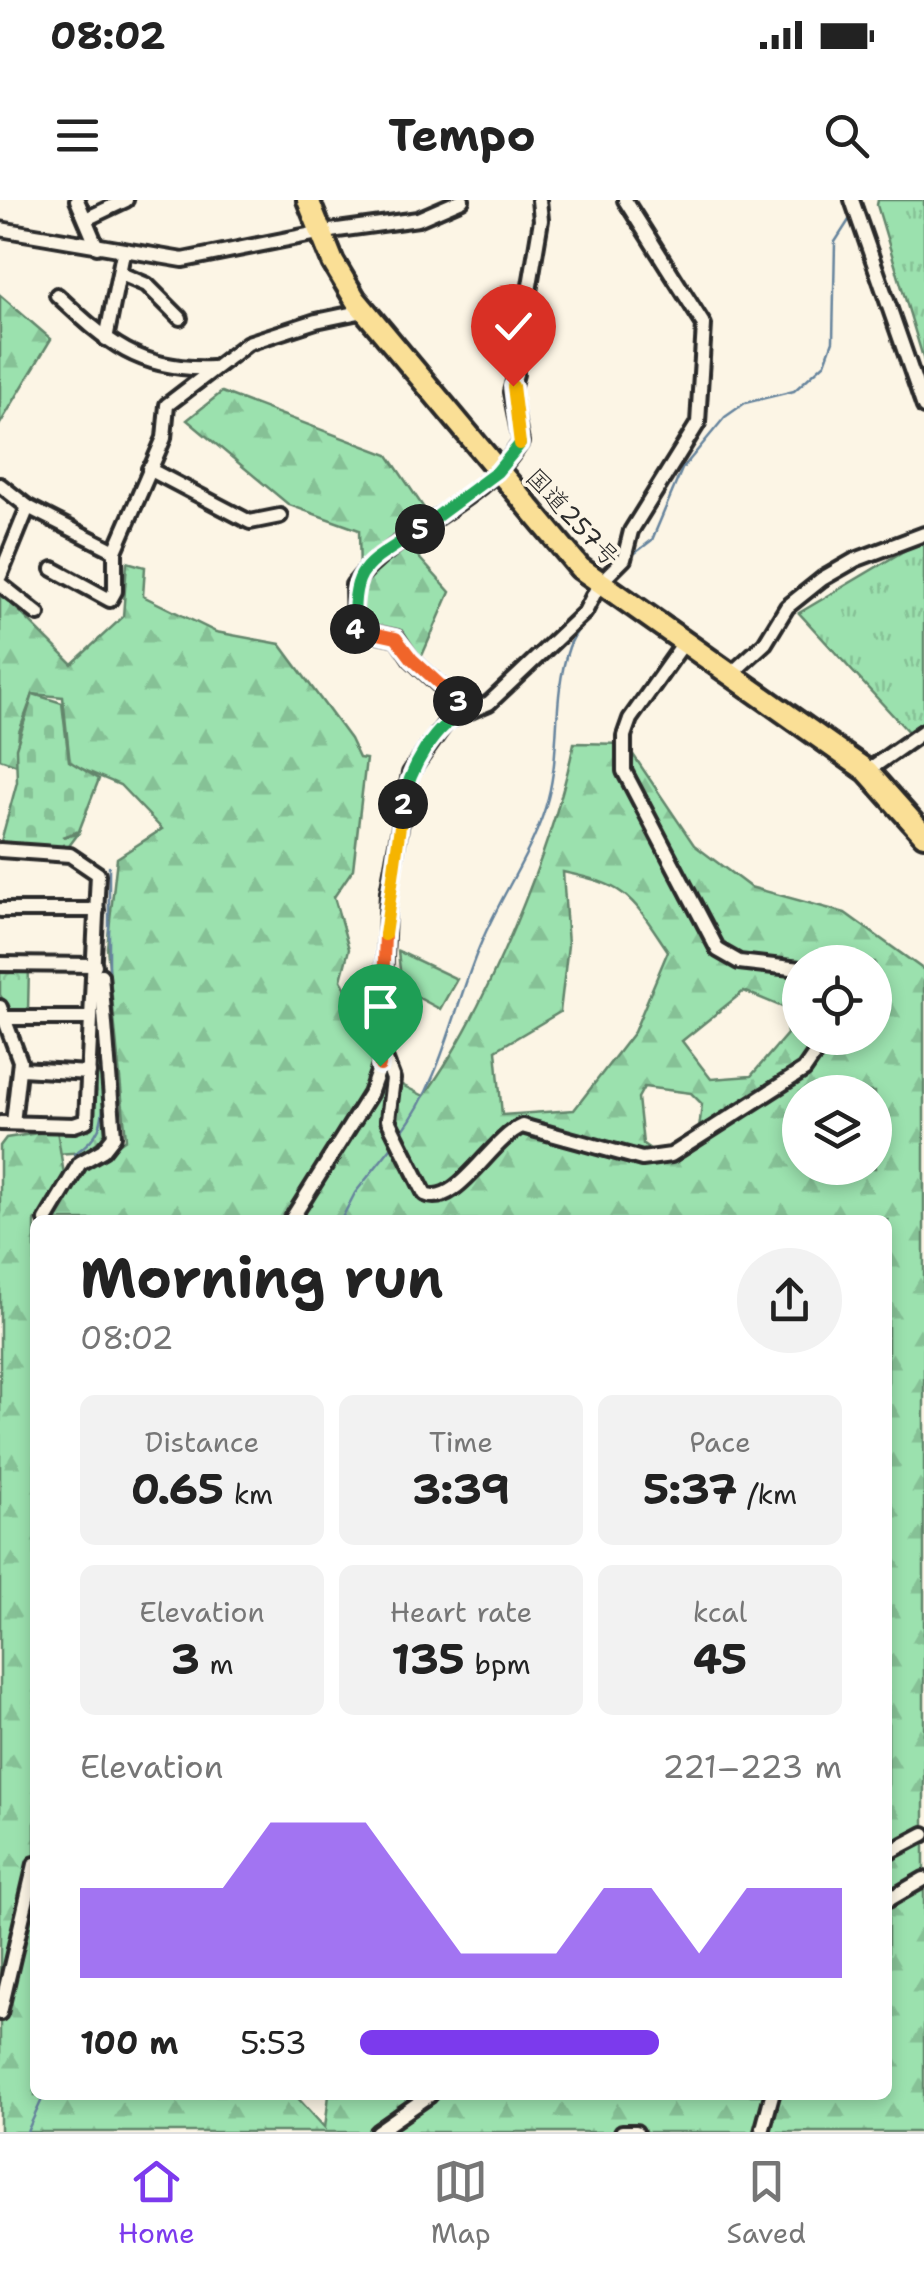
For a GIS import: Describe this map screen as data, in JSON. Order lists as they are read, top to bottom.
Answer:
{
  "streets": {
    "highway": ["国道257号"]
  },
  "page": {
    "status": "08:02",
    "header": "Tempo",
    "pins": [
      "5",
      "4",
      "3",
      "2"
    ],
    "heading": ["Morning run", "08:02"],
    "stats": [
      ["Distance", "0.65 km"],
      ["Time", "3:39"],
      ["Pace", "5:37 /km"],
      ["Elevation", "3 m"],
      ["Heart rate", "135 bpm"],
      ["kcal", "45"]
    ],
    "chart": ["Elevation", "221–223 m"],
    "list": [
      {
        "name": "100 m",
        "note": "5:53"
      }
    ],
    "tabs": ["Home", "Map", "Saved"]
  }
}
